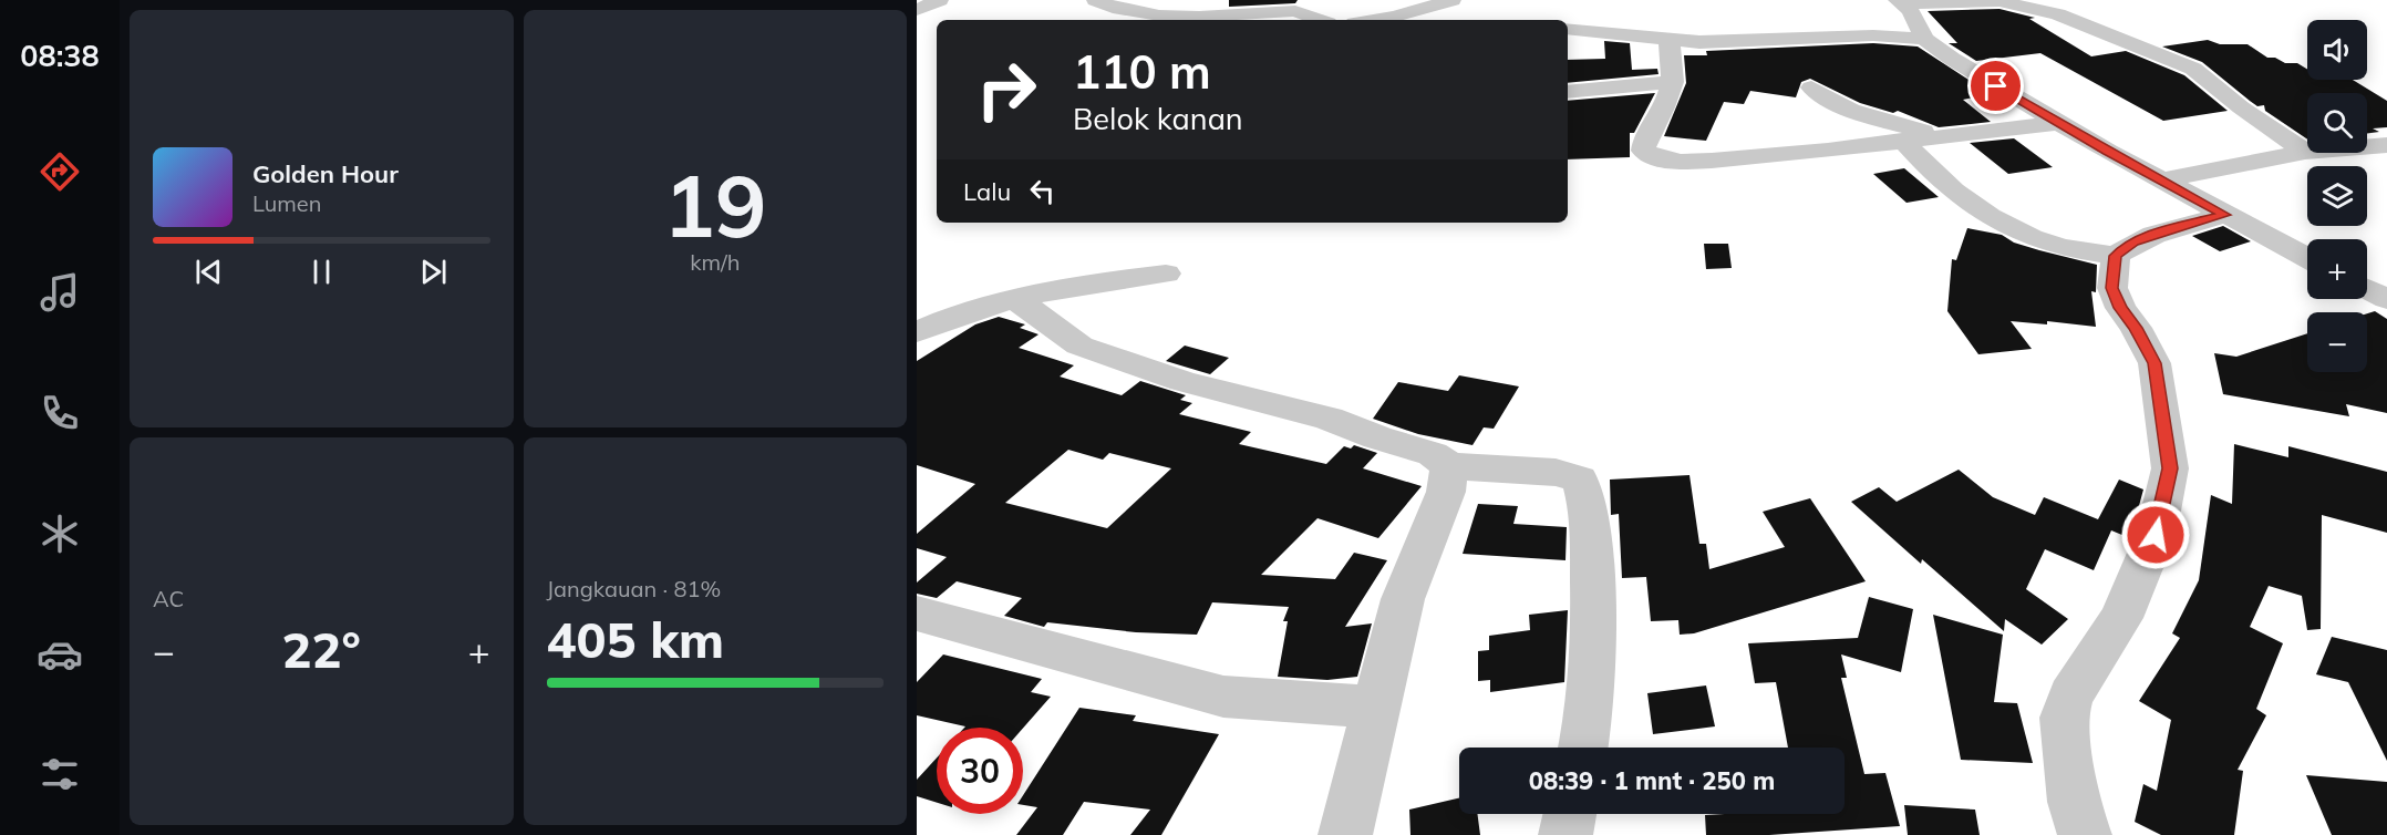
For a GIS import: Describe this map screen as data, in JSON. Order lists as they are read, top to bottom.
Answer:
{
  "page": {
    "tabs": "08:38",
    "tile": [
      ["19", "km/h"],
      "AC",
      ["Jangkauan · 81%", "405 km"]
    ],
    "map_buttons": ["+", "−"],
    "turn": ["110 m", "Belok kanan"],
    "song": ["Golden Hour", "Lumen"],
    "then": "Lalu",
    "heat": ["−", "22°", "+"],
    "limit": "30",
    "trip": "08:39 · 1 mnt · 250 m"
  }
}
